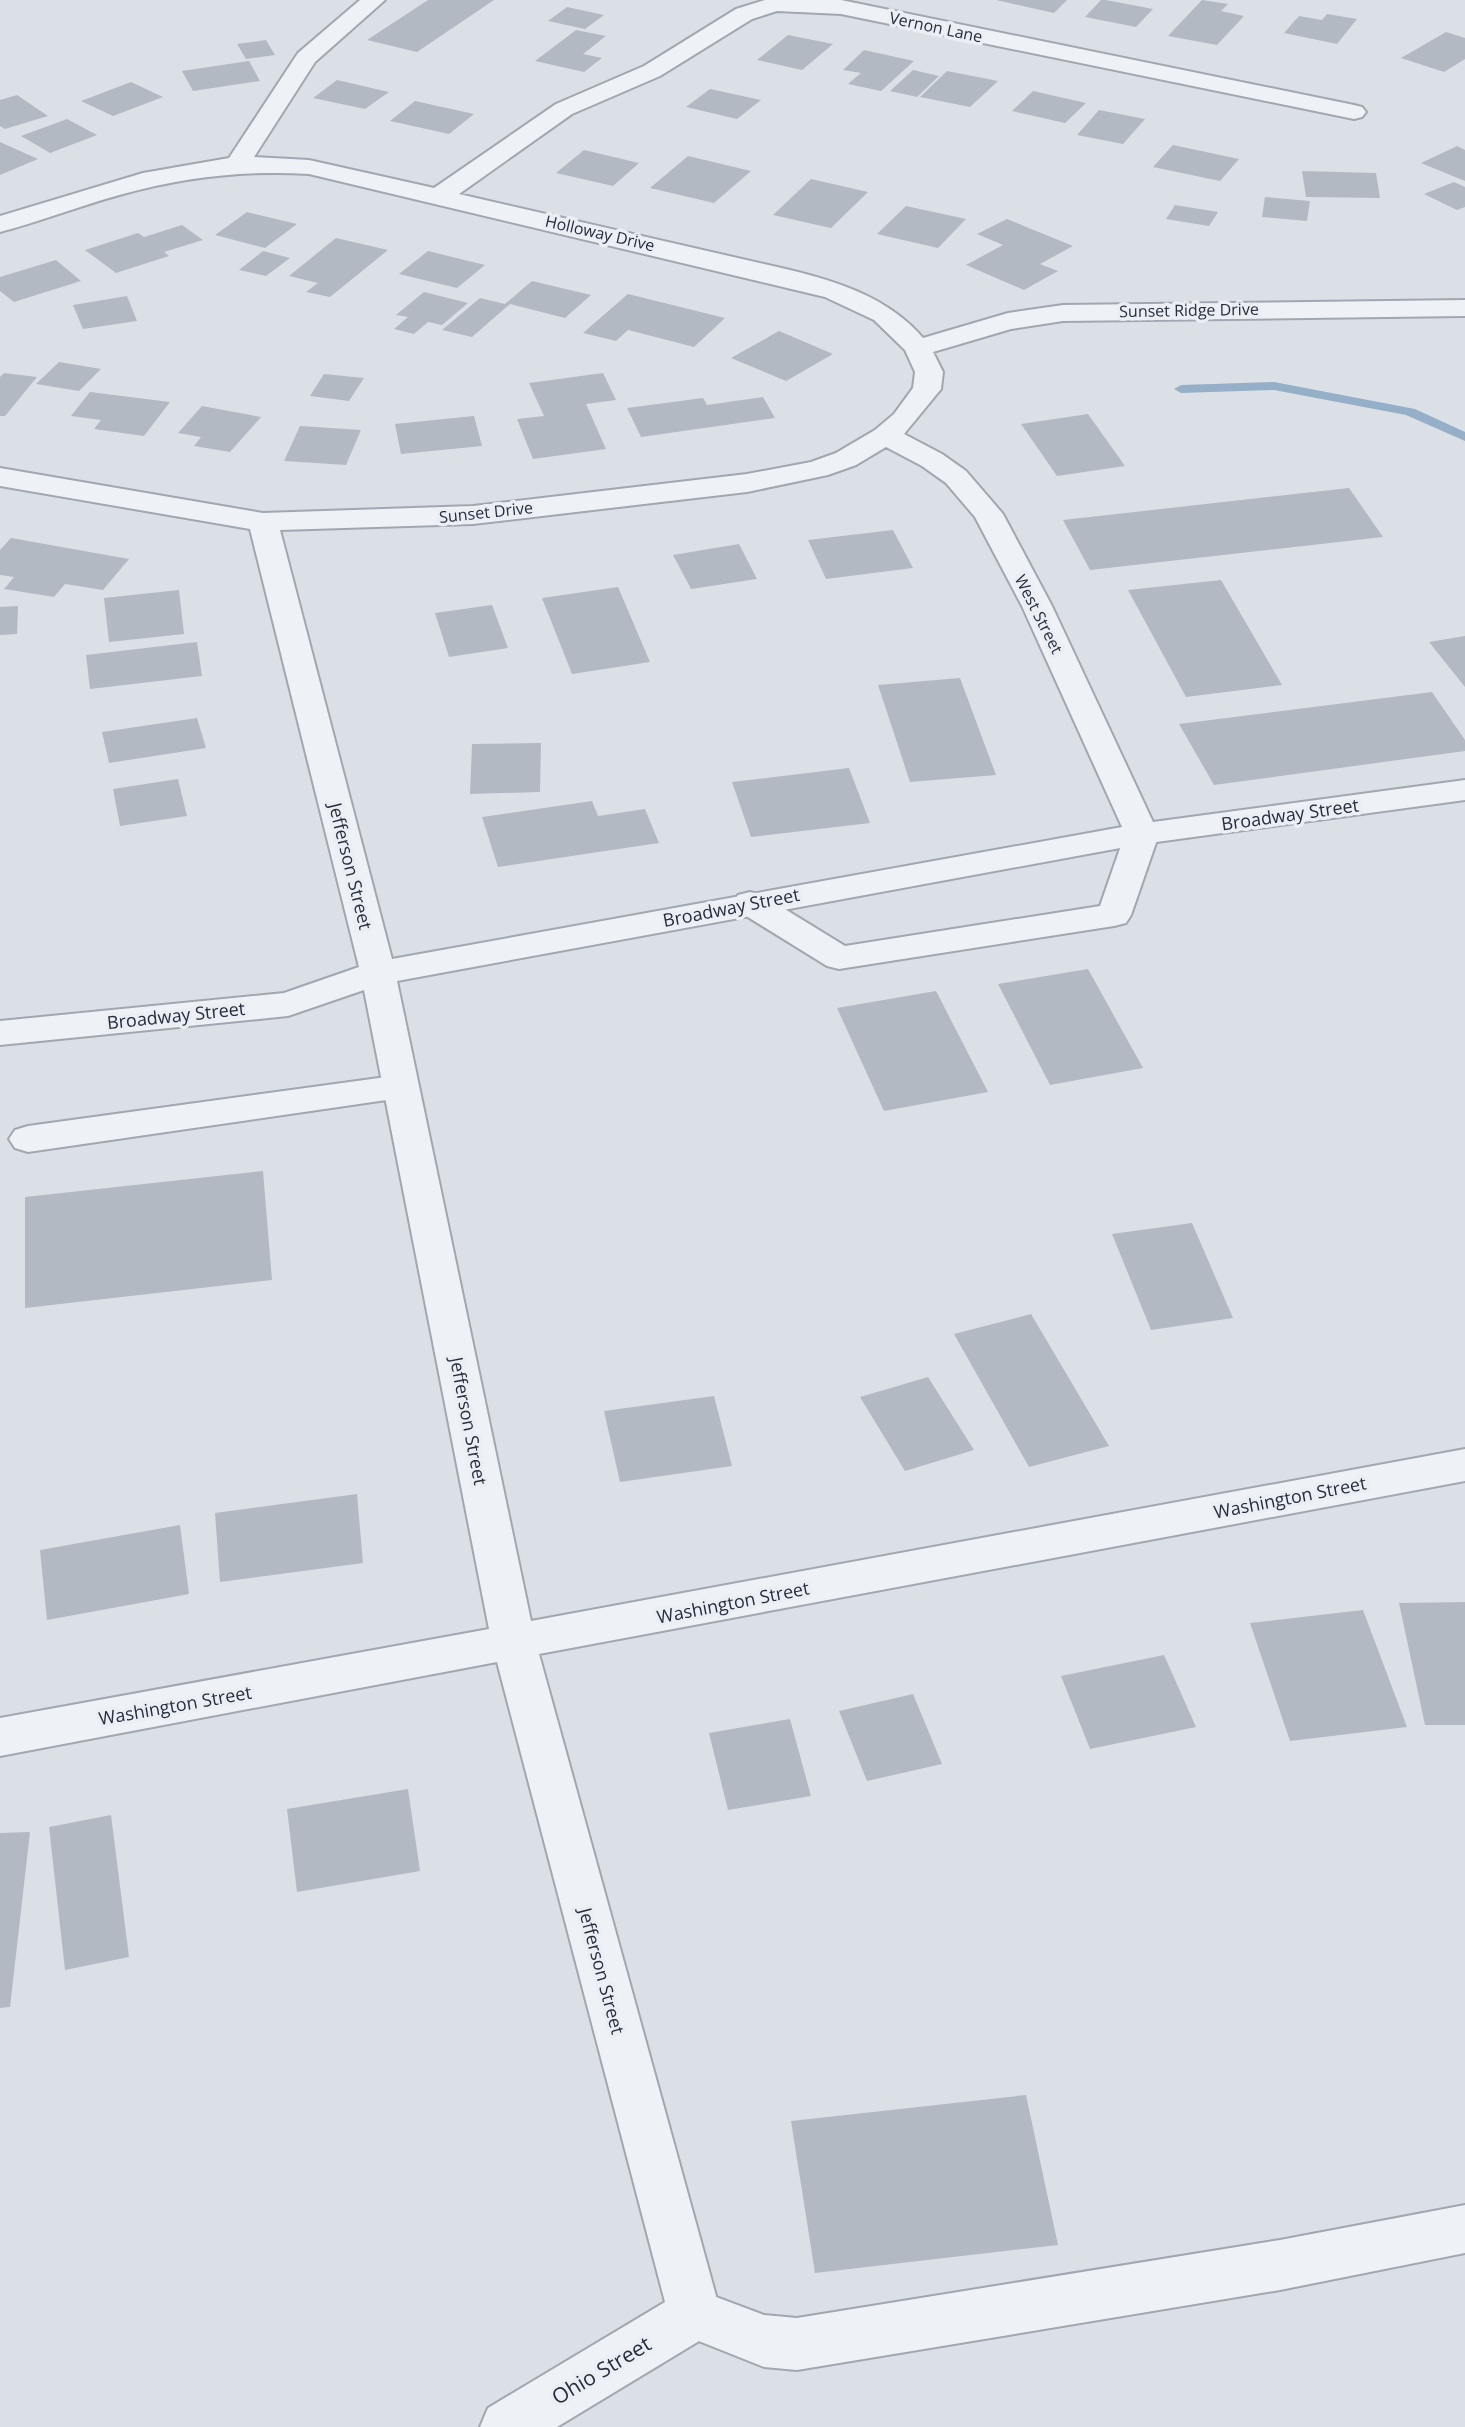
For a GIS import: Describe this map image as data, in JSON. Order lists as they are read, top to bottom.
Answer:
{
  "streets": {
    "street": [
      "Vernon Lane",
      "Holloway Drive",
      "Sunset Ridge Drive",
      "Sunset Drive",
      "West Street",
      "Broadway Street",
      "Jefferson Street",
      "Washington Street",
      "Ohio Street"
    ]
  },
  "crossings": [
    ["Vernon Lane", "Holloway Drive"],
    ["Holloway Drive", "Sunset Ridge Drive"],
    ["Holloway Drive", "Sunset Drive"],
    ["Sunset Ridge Drive", "Sunset Drive"],
    ["Sunset Drive", "West Street"],
    ["Sunset Drive", "Jefferson Street"],
    ["West Street", "Broadway Street"],
    ["Broadway Street", "Jefferson Street"],
    ["Jefferson Street", "Washington Street"],
    ["Jefferson Street", "Ohio Street"]
  ]
}
